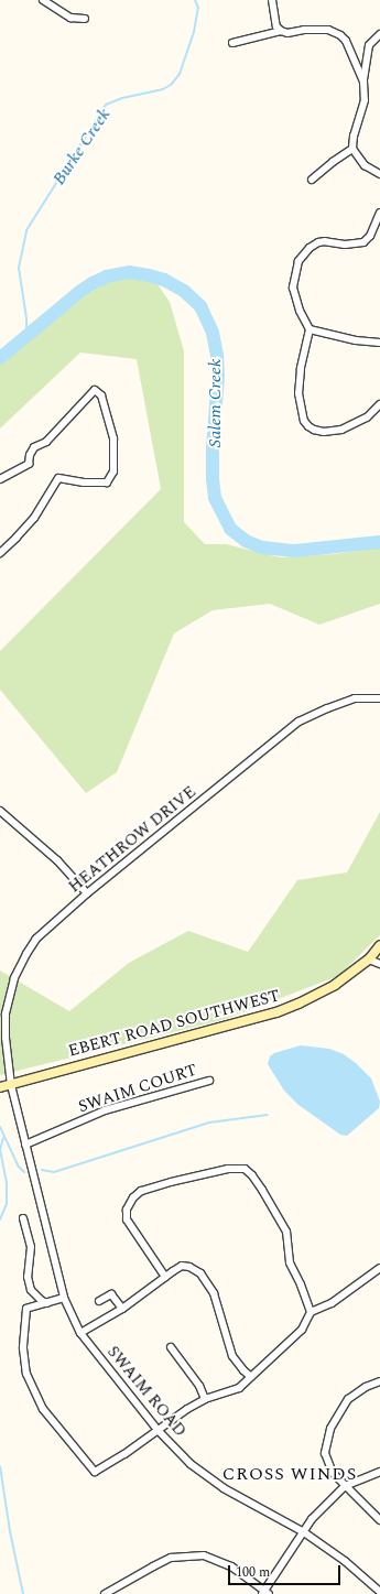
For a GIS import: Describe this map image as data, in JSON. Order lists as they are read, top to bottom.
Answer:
{
  "streets": {
    "main road": ["EBERT ROAD SOUTHWEST"],
    "street": ["HEATHROW DRIVE", "SWAIM COURT", "SWAIM ROAD"]
  },
  "crossings": [
    ["HEATHROW DRIVE", "EBERT ROAD SOUTHWEST"],
    ["HEATHROW DRIVE", "SWAIM ROAD"],
    ["SWAIM COURT", "SWAIM ROAD"]
  ],
  "districts": ["CROSS WINDS"],
  "water": ["Burke Creek", "Salem Creek"],
  "scale_bar": "100 m"
}
